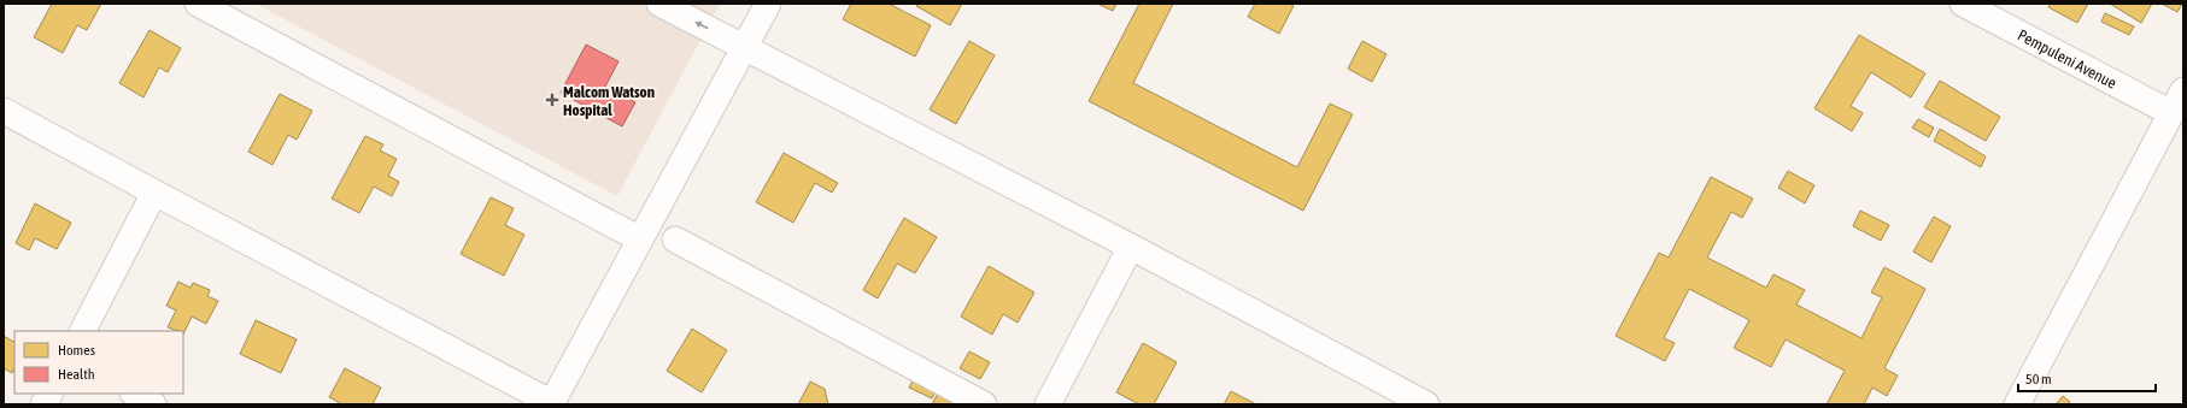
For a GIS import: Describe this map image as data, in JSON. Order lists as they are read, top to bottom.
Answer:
{
  "streets": {
    "street": ["Pempuleni Avenue"]
  },
  "places": {
    "health": ["Malcom Watson Hospital"]
  },
  "legend": ["Homes", "Health"],
  "scale_bar": "50 m"
}
